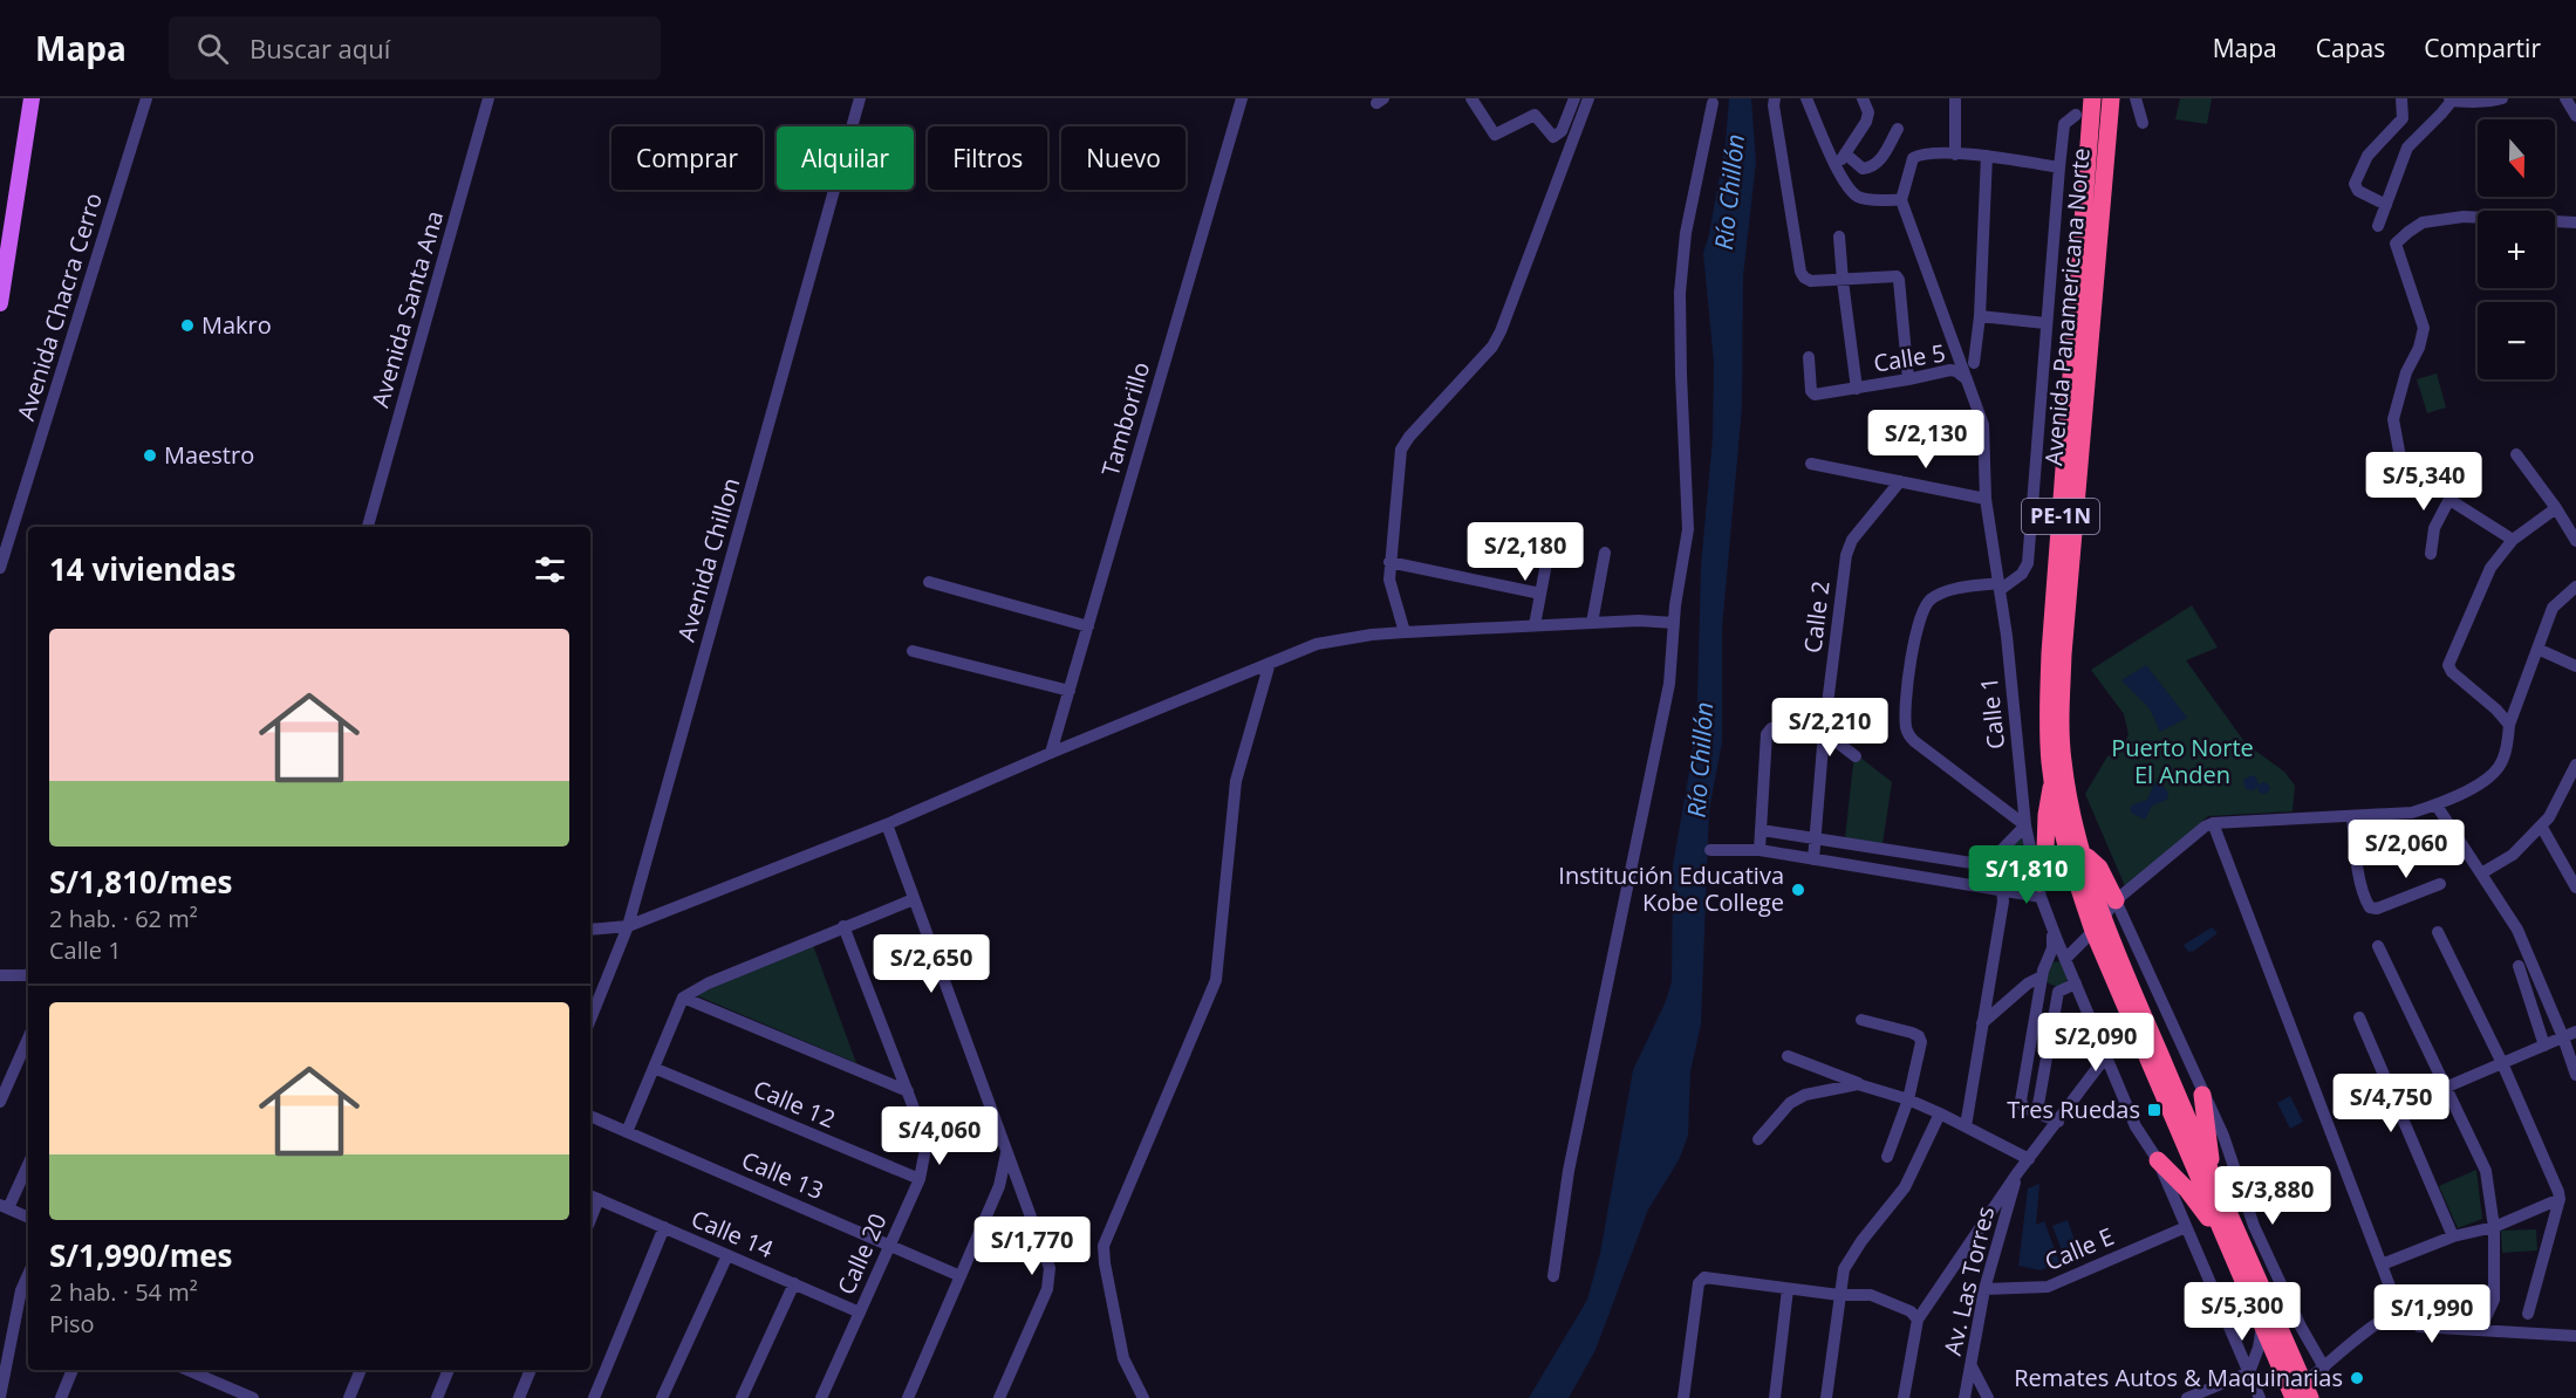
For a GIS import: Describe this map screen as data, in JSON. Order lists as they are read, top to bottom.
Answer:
{
  "streets": {
    "highway": ["Avenida Panamericana Norte", "PE-1N"],
    "street": [
      "Avenida Chacra Cerro",
      "Avenida Santa Ana",
      "Calle 5",
      "Tamborillo",
      "Avenida Chillon",
      "Calle 2",
      "Calle 1",
      "Calle 12",
      "Calle 13",
      "Calle 14",
      "Calle E",
      "Calle 20",
      "Av. Las Torres"
    ]
  },
  "crossings": [
    ["Calle 5", "Calle 1"],
    ["Calle 1", "Calle E"],
    ["Calle 12", "Calle 20"],
    ["Calle 13", "Calle 20"],
    ["Calle 14", "Calle 20"],
    ["Calle E", "Av. Las Torres"]
  ],
  "water": ["Río Chillón"],
  "parks": ["Puerto Norte El Anden"],
  "places": {
    "other": [
      "Makro",
      "Maestro",
      "Institución Educativa Kobe College",
      "Remates Autos & Maquinarias"
    ],
    "transit": ["Tres Ruedas"]
  },
  "north": "bottom",
  "page": {
    "header": "Mapa",
    "search": "Buscar aquí",
    "nav": ["Mapa", "Capas", "Compartir"],
    "map_buttons": ["+", "−"],
    "chip": [
      "Comprar",
      "Alquilar",
      "Filtros",
      "Nuevo"
    ],
    "price": [
      "S/2,130",
      "S/5,340",
      "S/2,180",
      "S/2,210",
      "S/2,060",
      "S/1,810",
      "S/2,650",
      "S/2,090",
      "S/4,750",
      "S/4,060",
      "S/3,880",
      "S/1,770",
      "S/5,300",
      "S/1,990"
    ],
    "heading": "14 viviendas",
    "list": [
      {
        "name": "S/1,810/mes",
        "note": "2 hab. · 62 m² · Calle 1"
      },
      {
        "name": "S/1,990/mes",
        "note": "2 hab. · 54 m² · Piso"
      }
    ]
  }
}
